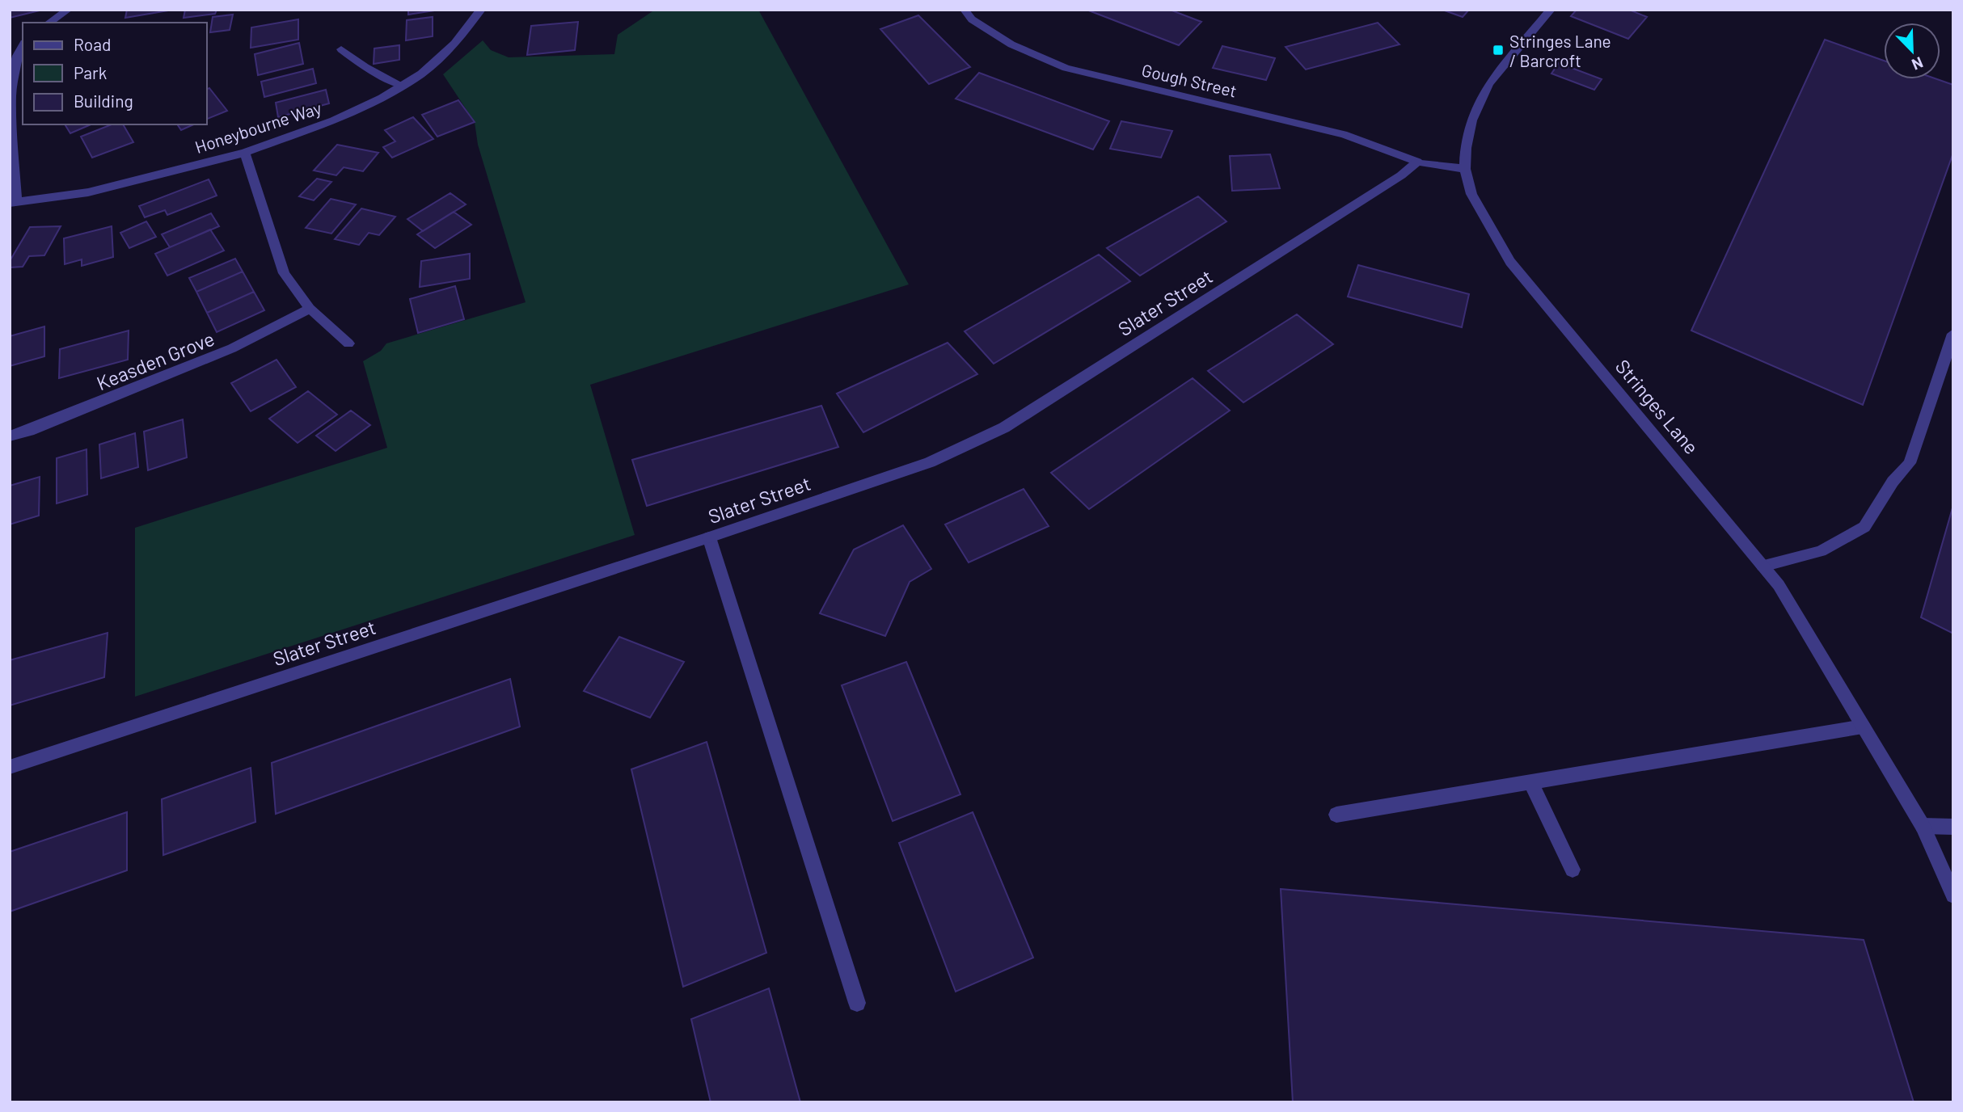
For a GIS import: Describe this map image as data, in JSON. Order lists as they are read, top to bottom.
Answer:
{
  "streets": {
    "street": [
      "Gough Street",
      "Honeybourne Way",
      "Slater Street",
      "Keasden Grove",
      "Stringes Lane"
    ]
  },
  "crossings": [
    ["Gough Street", "Slater Street"]
  ],
  "places": {
    "transit": ["Stringes Lane / Barcroft"]
  },
  "legend": ["Road", "Park", "Building"],
  "north": "bottom right"
}
